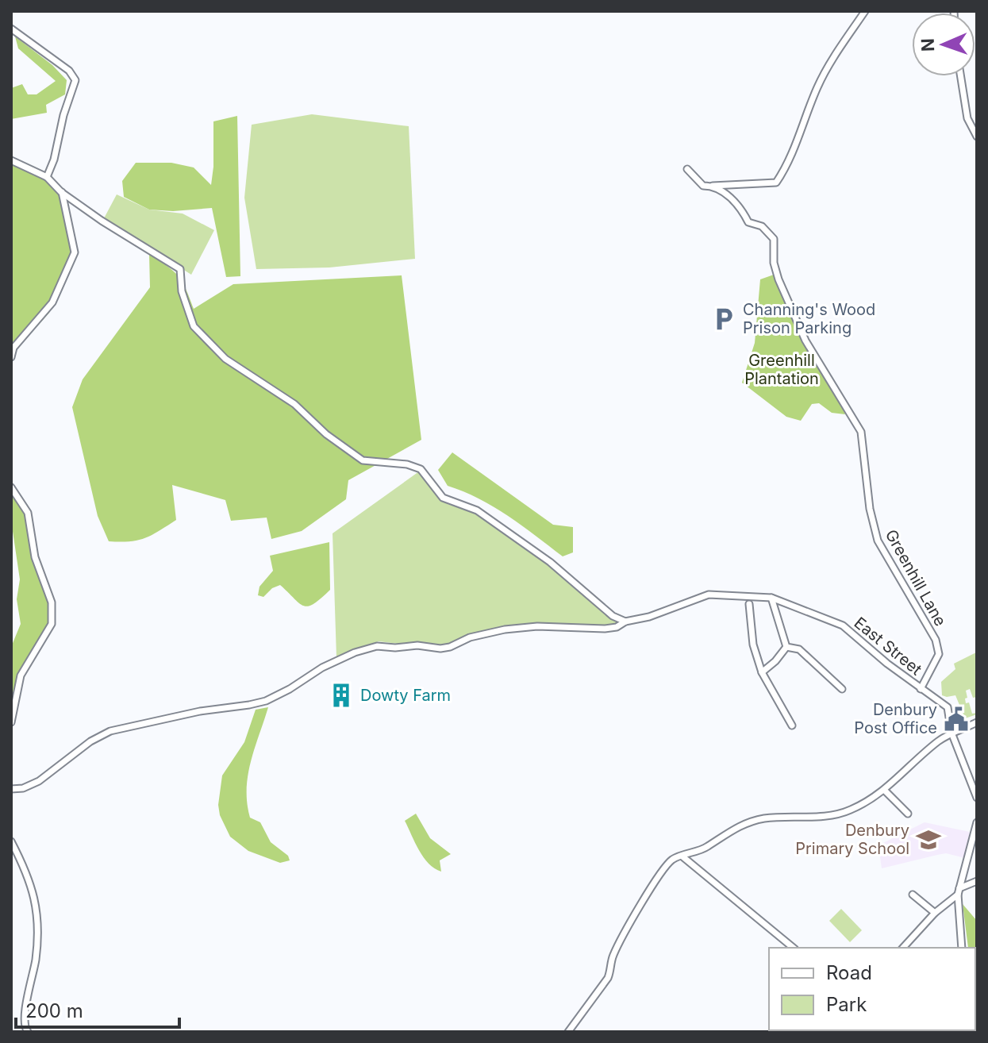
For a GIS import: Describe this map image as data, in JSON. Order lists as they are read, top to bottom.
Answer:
{
  "streets": {
    "street": ["Greenhill Lane", "East Street"]
  },
  "crossings": [
    ["Greenhill Lane", "East Street"]
  ],
  "parks": ["Greenhill Plantation"],
  "places": {
    "parking": ["Channing's Wood Prison Parking"],
    "building": ["Dowty Farm"],
    "public building": ["Denbury Post Office"],
    "school or university": ["Denbury Primary School"]
  },
  "legend": ["Road", "Park"],
  "scale_bar": "200 m",
  "north": "left"
}
